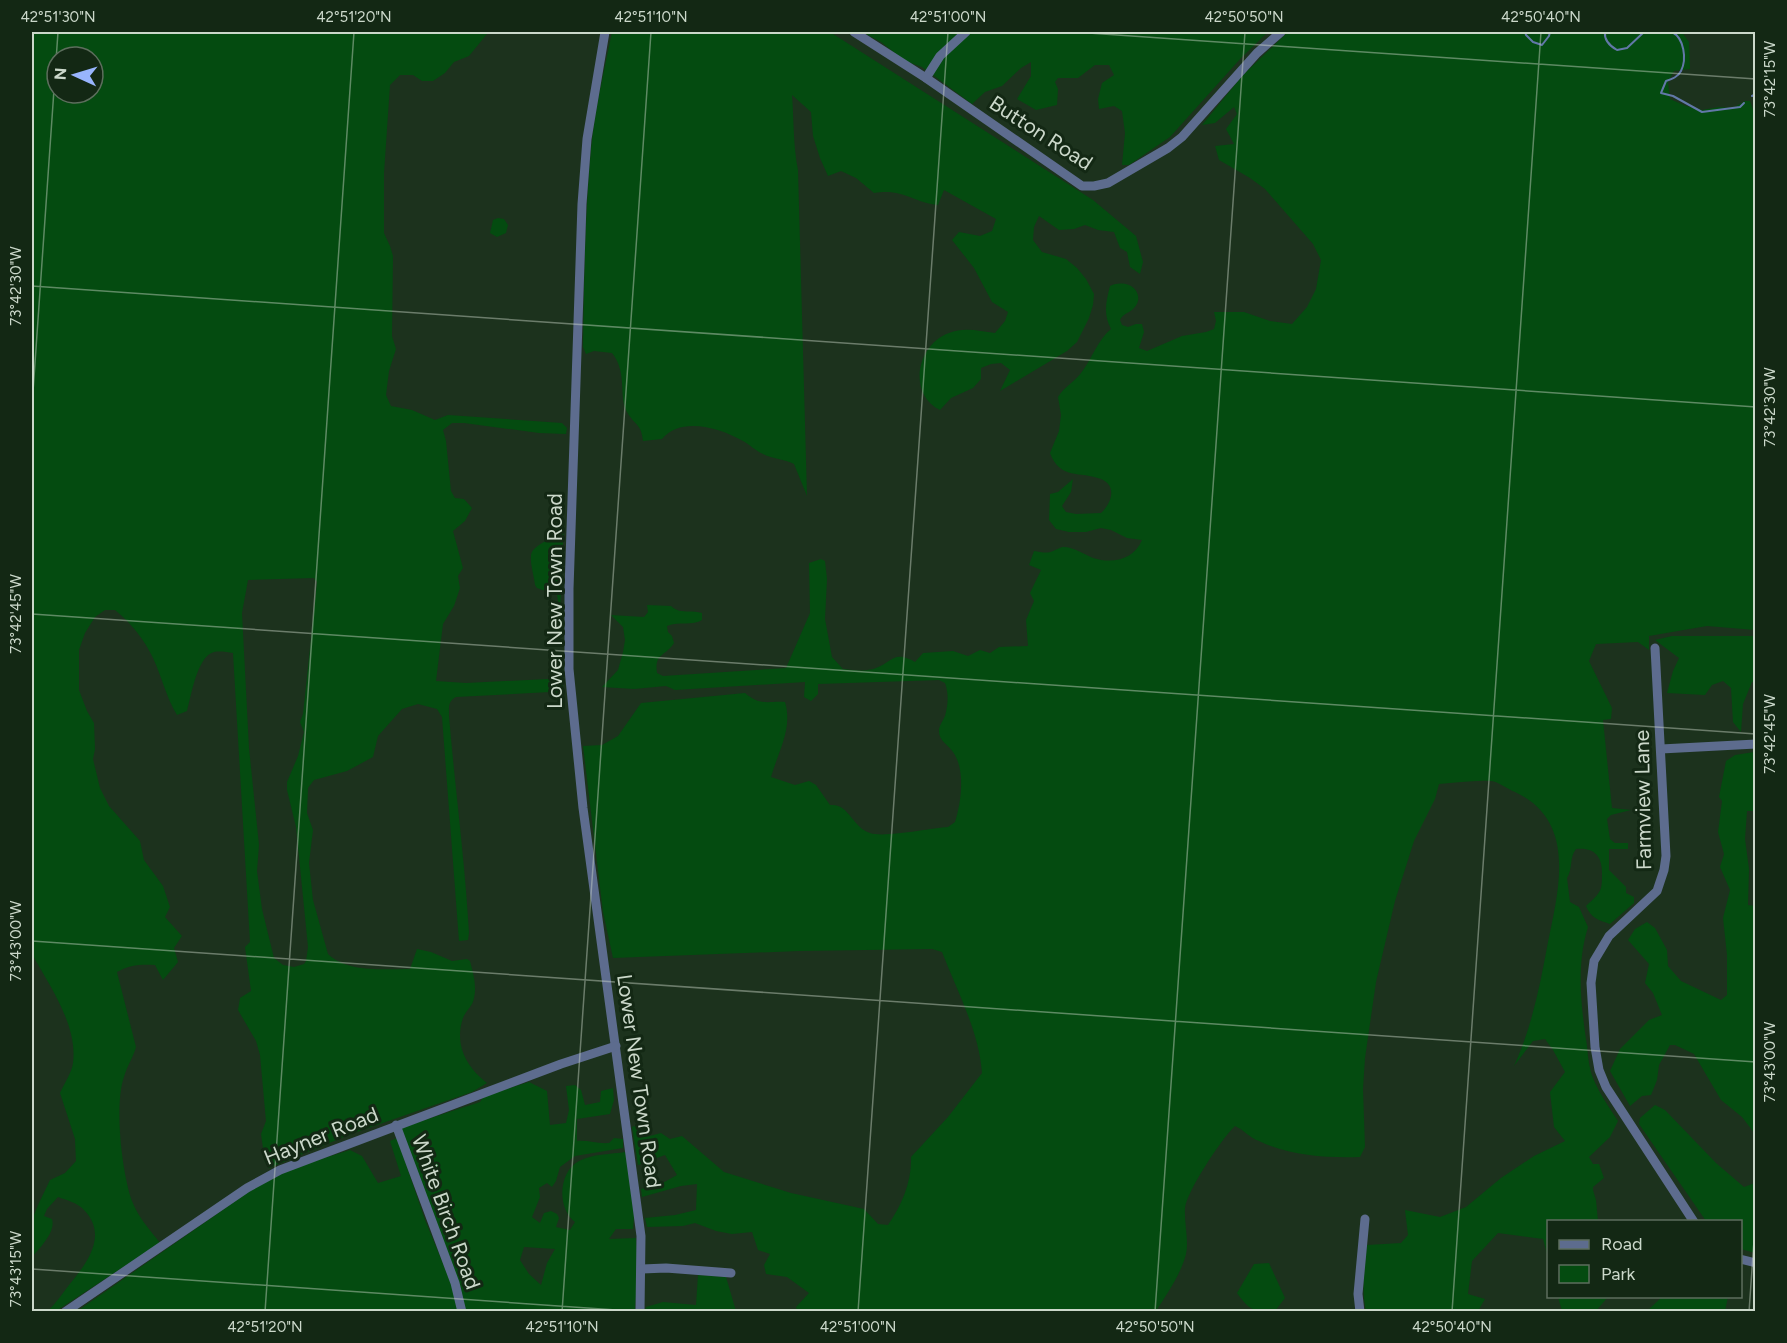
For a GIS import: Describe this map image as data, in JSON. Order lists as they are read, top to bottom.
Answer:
{
  "streets": {
    "street": [
      "Button Road",
      "Lower New Town Road",
      "Farmview Lane",
      "Hayner Road",
      "White Birch Road"
    ]
  },
  "crossings": [
    ["Lower New Town Road", "Hayner Road"],
    ["Hayner Road", "White Birch Road"]
  ],
  "legend": ["Road", "Park"],
  "north": "left",
  "coordinates": [
    "42°51'30\"N",
    "42°51'20\"N",
    "42°51'10\"N",
    "42°51'00\"N",
    "42°50'50\"N",
    "42°50'40\"N",
    "73°42'15\"W",
    "73°42'30\"W",
    "73°42'45\"W",
    "73°43'00\"W",
    "73°43'15\"W"
  ]
}
